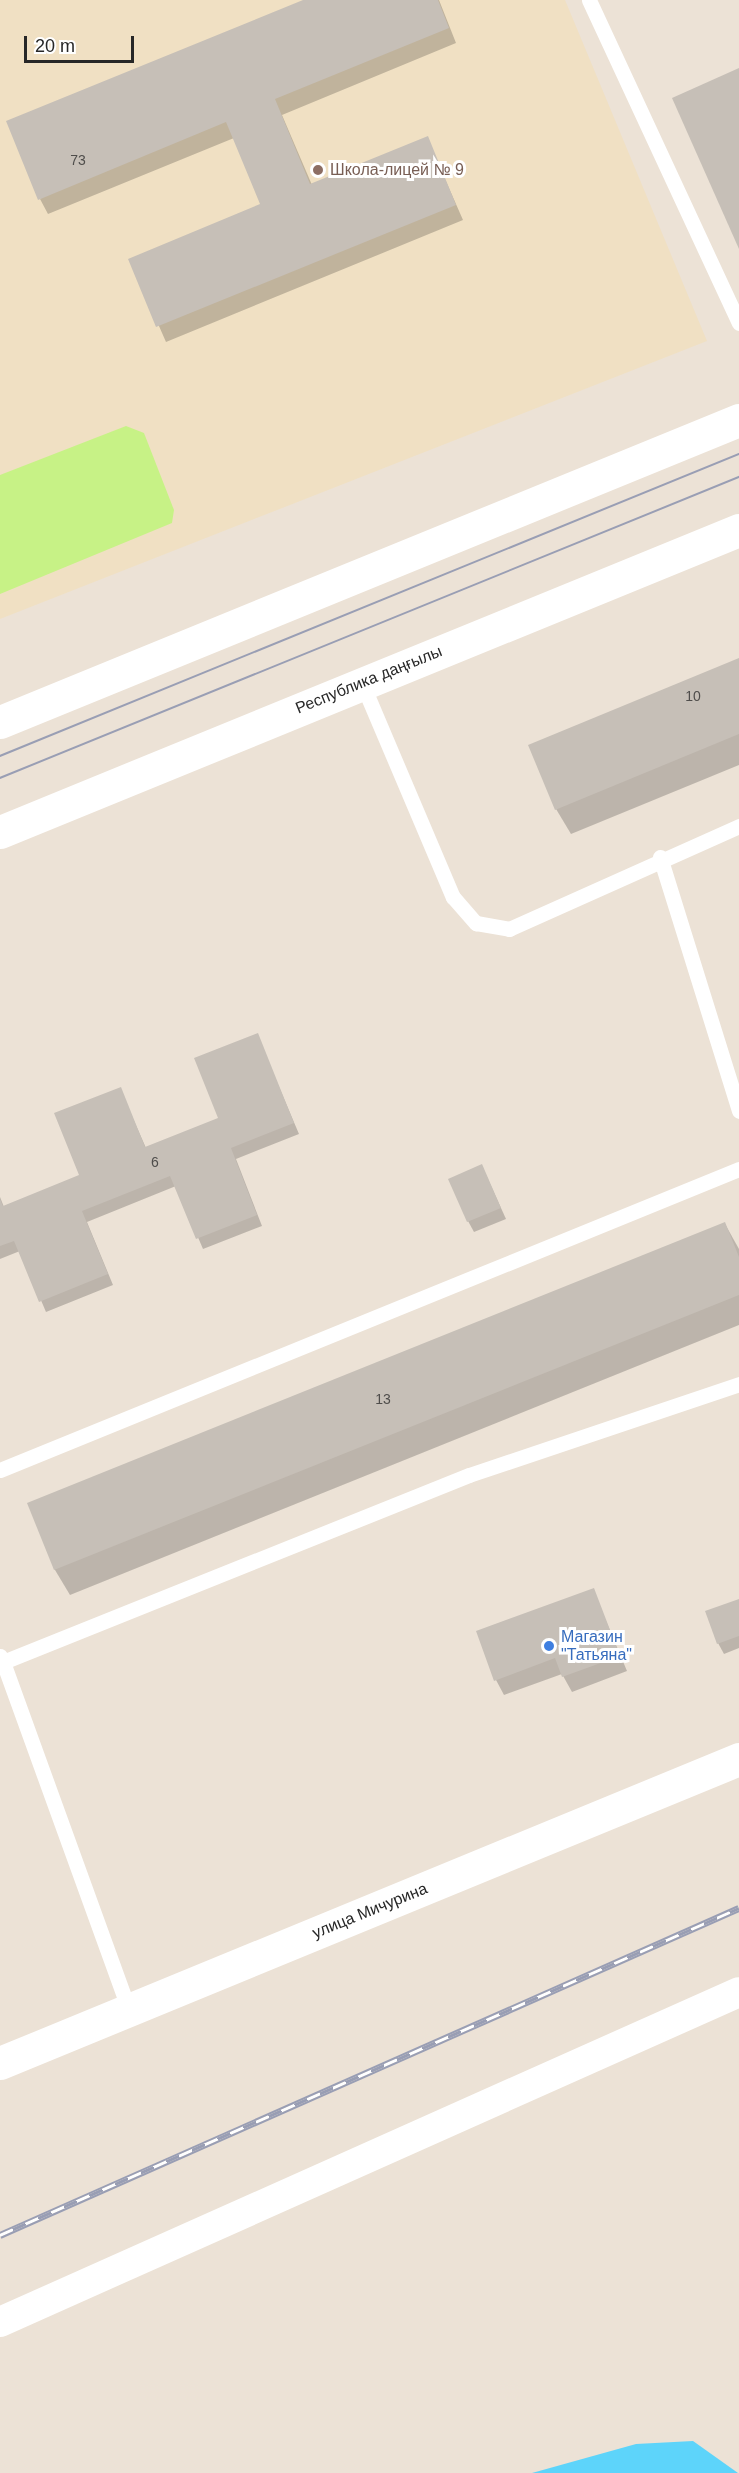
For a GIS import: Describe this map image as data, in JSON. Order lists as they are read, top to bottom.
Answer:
{
  "streets": {
    "main road": ["Республика даңғылы", "улица Мичурина"]
  },
  "places": ["Школа-лицей № 9", "Магазин \"Татьяна\""],
  "house_numbers": [
    "73",
    "10",
    "6",
    "13"
  ],
  "scale_bar": "20 m"
}
